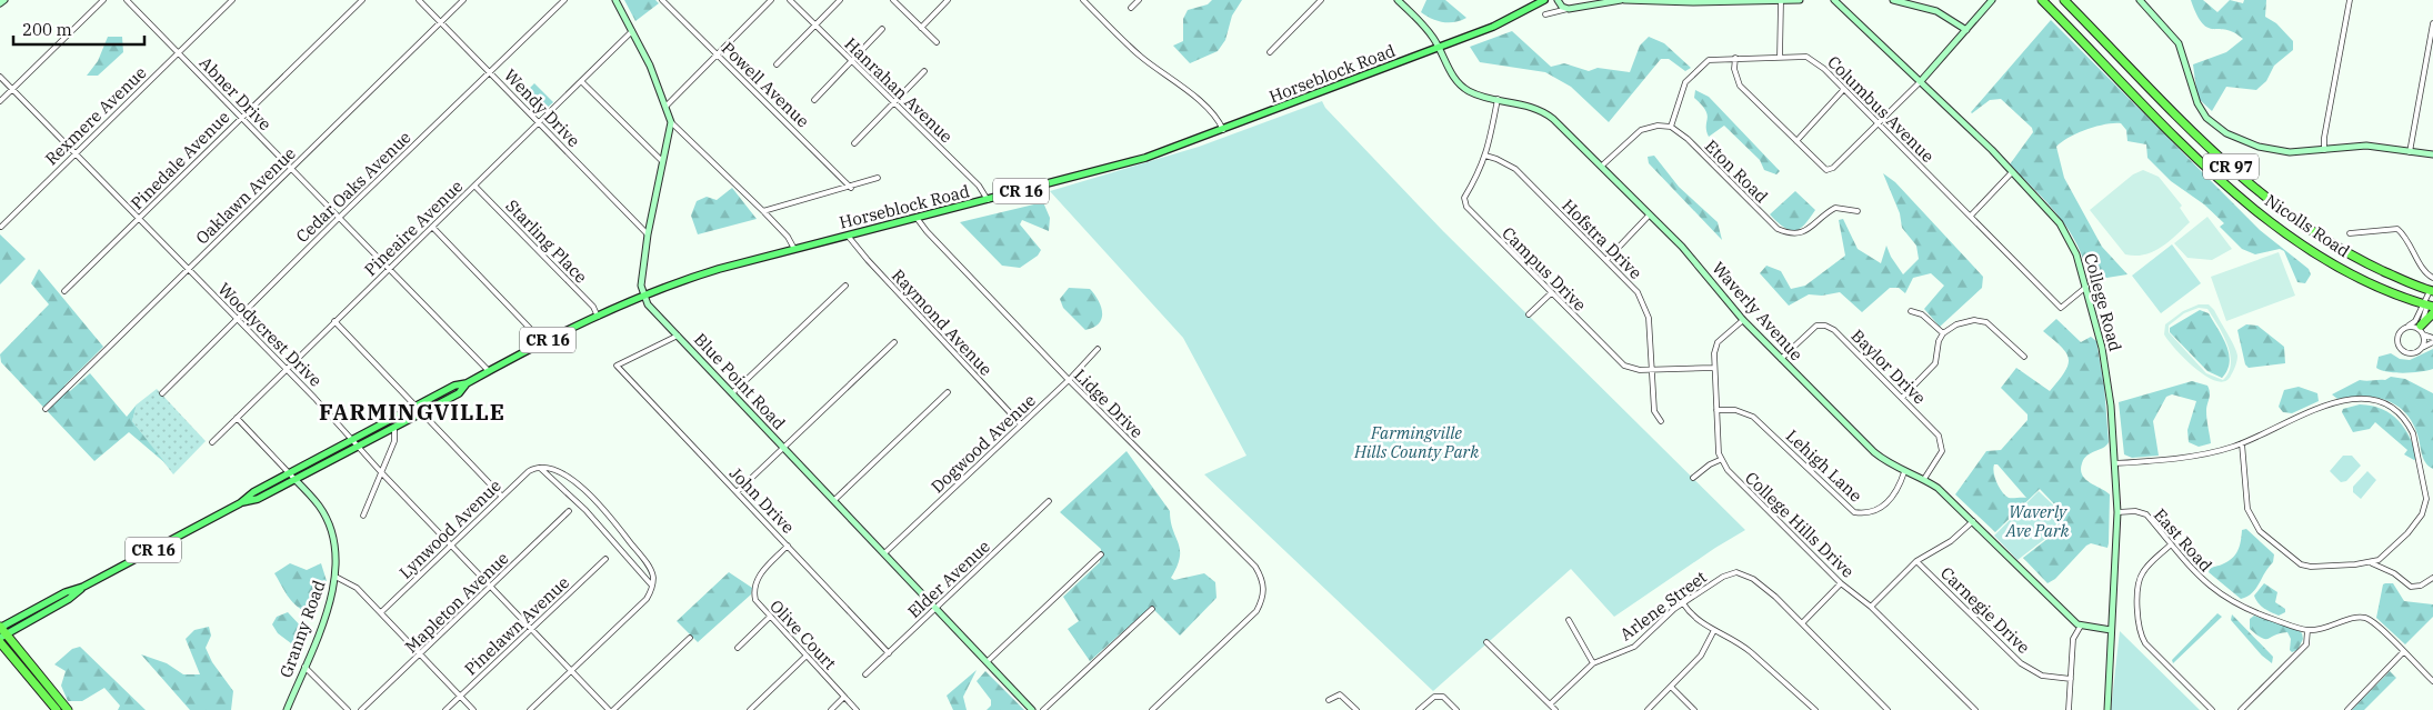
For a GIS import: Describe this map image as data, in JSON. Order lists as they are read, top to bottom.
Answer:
{
  "streets": {
    "highway": ["CR 97", "Nicolls Road"],
    "main road": ["Horseblock Road", "CR 16"],
    "street": [
      "Powell Avenue",
      "Hanrahan Avenue",
      "Abner Drive",
      "Wendy Drive",
      "Columbus Avenue",
      "Rexmere Avenue",
      "Pinedale Avenue",
      "Eton Road",
      "Cedar Oaks Avenue",
      "Oaklawn Avenue",
      "Pineaire Avenue",
      "Hofstra Drive",
      "Starling Place",
      "Campus Drive",
      "College Road",
      "Waverly Avenue",
      "Raymond Avenue",
      "Woodycrest Drive",
      "Baylor Drive",
      "Blue Point Road",
      "Lidge Drive",
      "Dogwood Avenue",
      "Lehigh Lane",
      "John Drive",
      "College Hills Drive",
      "Lynwood Avenue",
      "East Road",
      "Elder Avenue",
      "Mapleton Avenue",
      "Arlene Street",
      "Carnegie Drive",
      "Pinelawn Avenue",
      "Granny Road",
      "Olive Court"
    ]
  },
  "crossings": [
    ["Horseblock Road", "Hanrahan Avenue"],
    ["Horseblock Road", "Abner Drive"],
    ["Horseblock Road", "Starling Place"],
    ["Horseblock Road", "Waverly Avenue"],
    ["Horseblock Road", "Raymond Avenue"],
    ["Horseblock Road", "Woodycrest Drive"],
    ["Horseblock Road", "Blue Point Road"],
    ["Horseblock Road", "Lidge Drive"],
    ["Horseblock Road", "Granny Road"],
    ["Abner Drive", "Rexmere Avenue"],
    ["Abner Drive", "Pinedale Avenue"],
    ["Abner Drive", "Cedar Oaks Avenue"],
    ["Abner Drive", "Oaklawn Avenue"],
    ["Abner Drive", "Pineaire Avenue"],
    ["Wendy Drive", "Cedar Oaks Avenue"],
    ["Wendy Drive", "Oaklawn Avenue"],
    ["Wendy Drive", "Pineaire Avenue"],
    ["Columbus Avenue", "Eton Road"],
    ["Columbus Avenue", "College Road"],
    ["Rexmere Avenue", "Woodycrest Drive"],
    ["Pinedale Avenue", "Woodycrest Drive"],
    ["Cedar Oaks Avenue", "Woodycrest Drive"],
    ["Oaklawn Avenue", "Woodycrest Drive"],
    ["Pineaire Avenue", "Starling Place"],
    ["Pineaire Avenue", "Woodycrest Drive"],
    ["Hofstra Drive", "Campus Drive"],
    ["Campus Drive", "Waverly Avenue"],
    ["College Road", "East Road"],
    ["Waverly Avenue", "Baylor Drive"],
    ["Waverly Avenue", "Lehigh Lane"],
    ["Raymond Avenue", "Dogwood Avenue"],
    ["Woodycrest Drive", "Lynwood Avenue"],
    ["Woodycrest Drive", "Mapleton Avenue"],
    ["Woodycrest Drive", "Pinelawn Avenue"],
    ["Blue Point Road", "Dogwood Avenue"],
    ["Blue Point Road", "John Drive"],
    ["Blue Point Road", "Elder Avenue"],
    ["Lidge Drive", "Dogwood Avenue"],
    ["John Drive", "Elder Avenue"],
    ["John Drive", "Olive Court"]
  ],
  "districts": ["FARMINGVILLE"],
  "parks": ["Farmingville Hills County Park", "Waverly Ave Park"],
  "scale_bar": "200 m"
}
